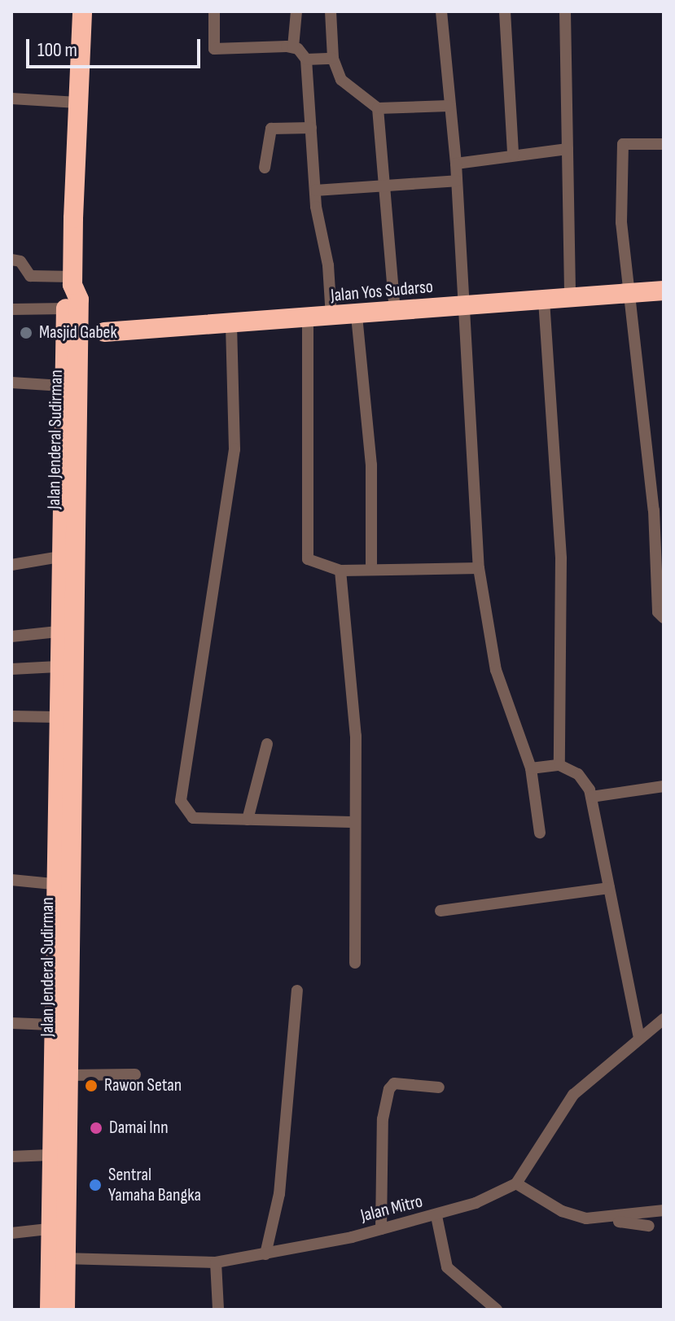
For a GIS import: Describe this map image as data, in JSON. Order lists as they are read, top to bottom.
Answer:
{
  "streets": {
    "highway": ["Jalan Yos Sudarso", "Jalan Jenderal Sudirman"],
    "street": ["Jalan Mitro"]
  },
  "crossings": [
    ["Jalan Jenderal Sudirman", "Jalan Mitro"]
  ],
  "places": [
    "Masjid Gabek",
    "Rawon Setan",
    "Damai Inn",
    "Sentral Yamaha Bangka"
  ],
  "scale_bar": "100 m"
}
